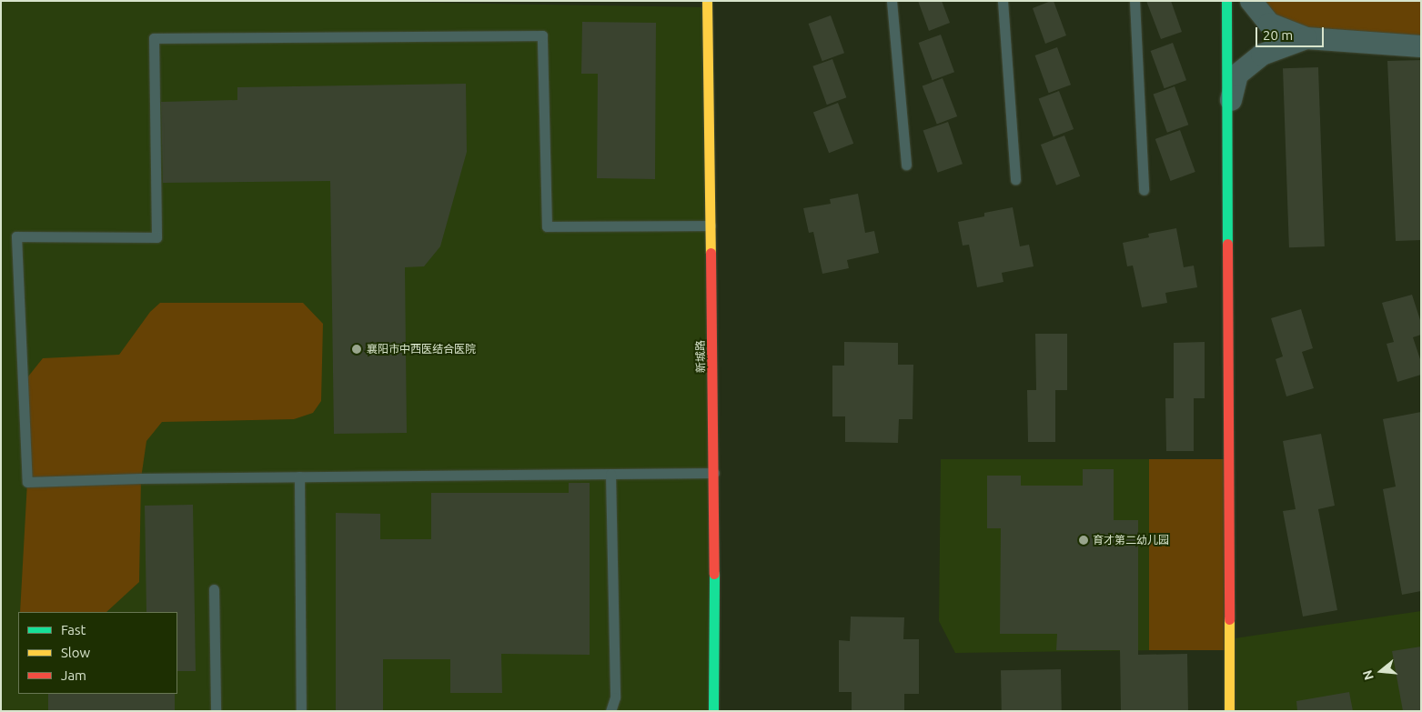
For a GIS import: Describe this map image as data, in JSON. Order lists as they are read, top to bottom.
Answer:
{
  "streets": {
    "street": ["新城路"]
  },
  "places": ["襄阳市中西医结合医院", "育才第二幼儿园"],
  "legend": ["Fast", "Slow", "Jam"],
  "scale_bar": "20 m",
  "north": "left"
}
